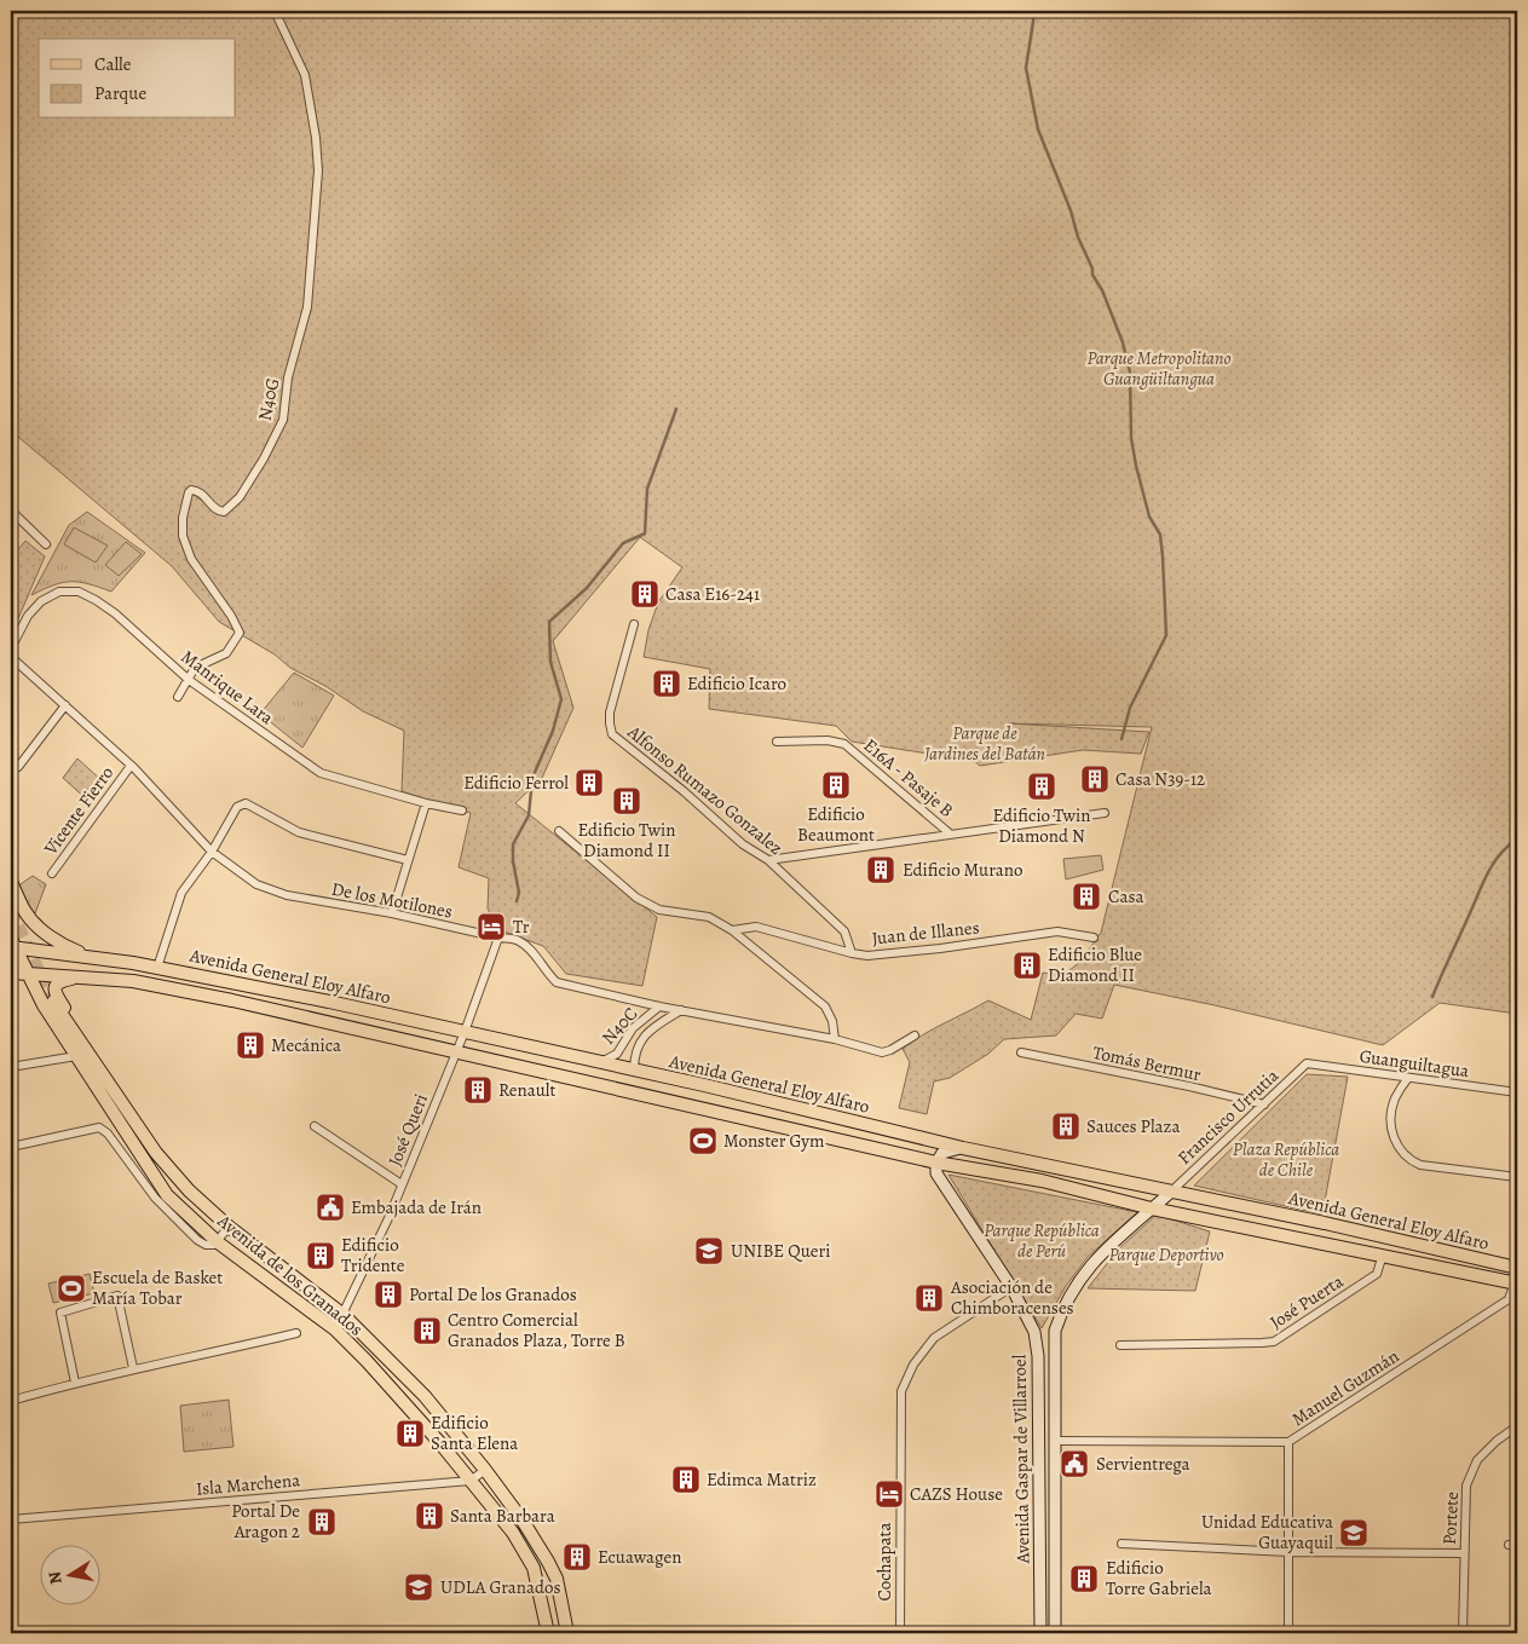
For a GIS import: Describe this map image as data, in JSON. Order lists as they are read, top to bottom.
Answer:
{
  "streets": {
    "main road": ["Avenida General Eloy Alfaro", "Avenida de los Granados", "Avenida Gaspar de Villarroel"],
    "street": [
      "N40G",
      "Manrique Lara",
      "E16A - Pasaje B",
      "Alfonso Rumazo Gonzalez",
      "Vicente Fierro",
      "De los Motilones",
      "Juan de Illanes",
      "N40C",
      "Tomás Bermur",
      "Guanguiltagua",
      "Francisco Urrutia",
      "José Queri",
      "José Puerta",
      "Manuel Guzmán",
      "Isla Marchena",
      "Portete",
      "Cochapata"
    ]
  },
  "crossings": [
    ["N40G", "Manrique Lara"],
    ["Alfonso Rumazo Gonzalez", "Juan de Illanes"],
    ["Vicente Fierro", "De los Motilones"],
    ["De los Motilones", "N40C"],
    ["De los Motilones", "José Queri"],
    ["Avenida General Eloy Alfaro", "N40C"],
    ["Avenida General Eloy Alfaro", "Francisco Urrutia"],
    ["Avenida General Eloy Alfaro", "José Queri"],
    ["Avenida General Eloy Alfaro", "Avenida de los Granados"],
    ["Avenida General Eloy Alfaro", "José Puerta"],
    ["Avenida General Eloy Alfaro", "Manuel Guzmán"],
    ["Avenida General Eloy Alfaro", "Avenida Gaspar de Villarroel"],
    ["Tomás Bermur", "Francisco Urrutia"],
    ["Guanguiltagua", "Francisco Urrutia"],
    ["Francisco Urrutia", "Avenida Gaspar de Villarroel"],
    ["José Queri", "Avenida de los Granados"],
    ["Avenida de los Granados", "Isla Marchena"],
    ["Manuel Guzmán", "Avenida Gaspar de Villarroel"],
    ["Avenida Gaspar de Villarroel", "Cochapata"]
  ],
  "parks": [
    "Parque Metropolitano Guangüiltangua",
    "Parque de Jardines del Batán",
    "Plaza República de Chile",
    "Parque República de Perú",
    "Parque Deportivo"
  ],
  "places": {
    "building": [
      "Casa E16-241",
      "Edificio Icaro",
      "Casa N39-12",
      "Edificio Ferrol",
      "Edificio Beaumont",
      "Edificio Twin Diamond N",
      "Edificio Twin Diamond II",
      "Edificio Murano",
      "Casa",
      "Edificio Blue Diamond II",
      "Mecánica",
      "Renault",
      "Sauces Plaza",
      "Edificio Tridente",
      "Portal De los Granados",
      "Asociación de Chimboracenses",
      "Centro Comercial Granados Plaza, Torre B",
      "Edificio Santa Elena",
      "Edimca Matriz",
      "Santa Barbara",
      "Portal De Aragon 2",
      "Ecuawagen",
      "Edificio Torre Gabriela"
    ],
    "hotel": ["Tr", "CAZS House"],
    "sports": ["Monster Gym", "Escuela de Basket María Tobar"],
    "public building": ["Embajada de Irán", "Servientrega"],
    "school or university": ["UNIBE Queri", "Unidad Educativa Guayaquil", "UDLA Granados"]
  },
  "legend": ["Calle", "Parque"],
  "north": "left"
}
